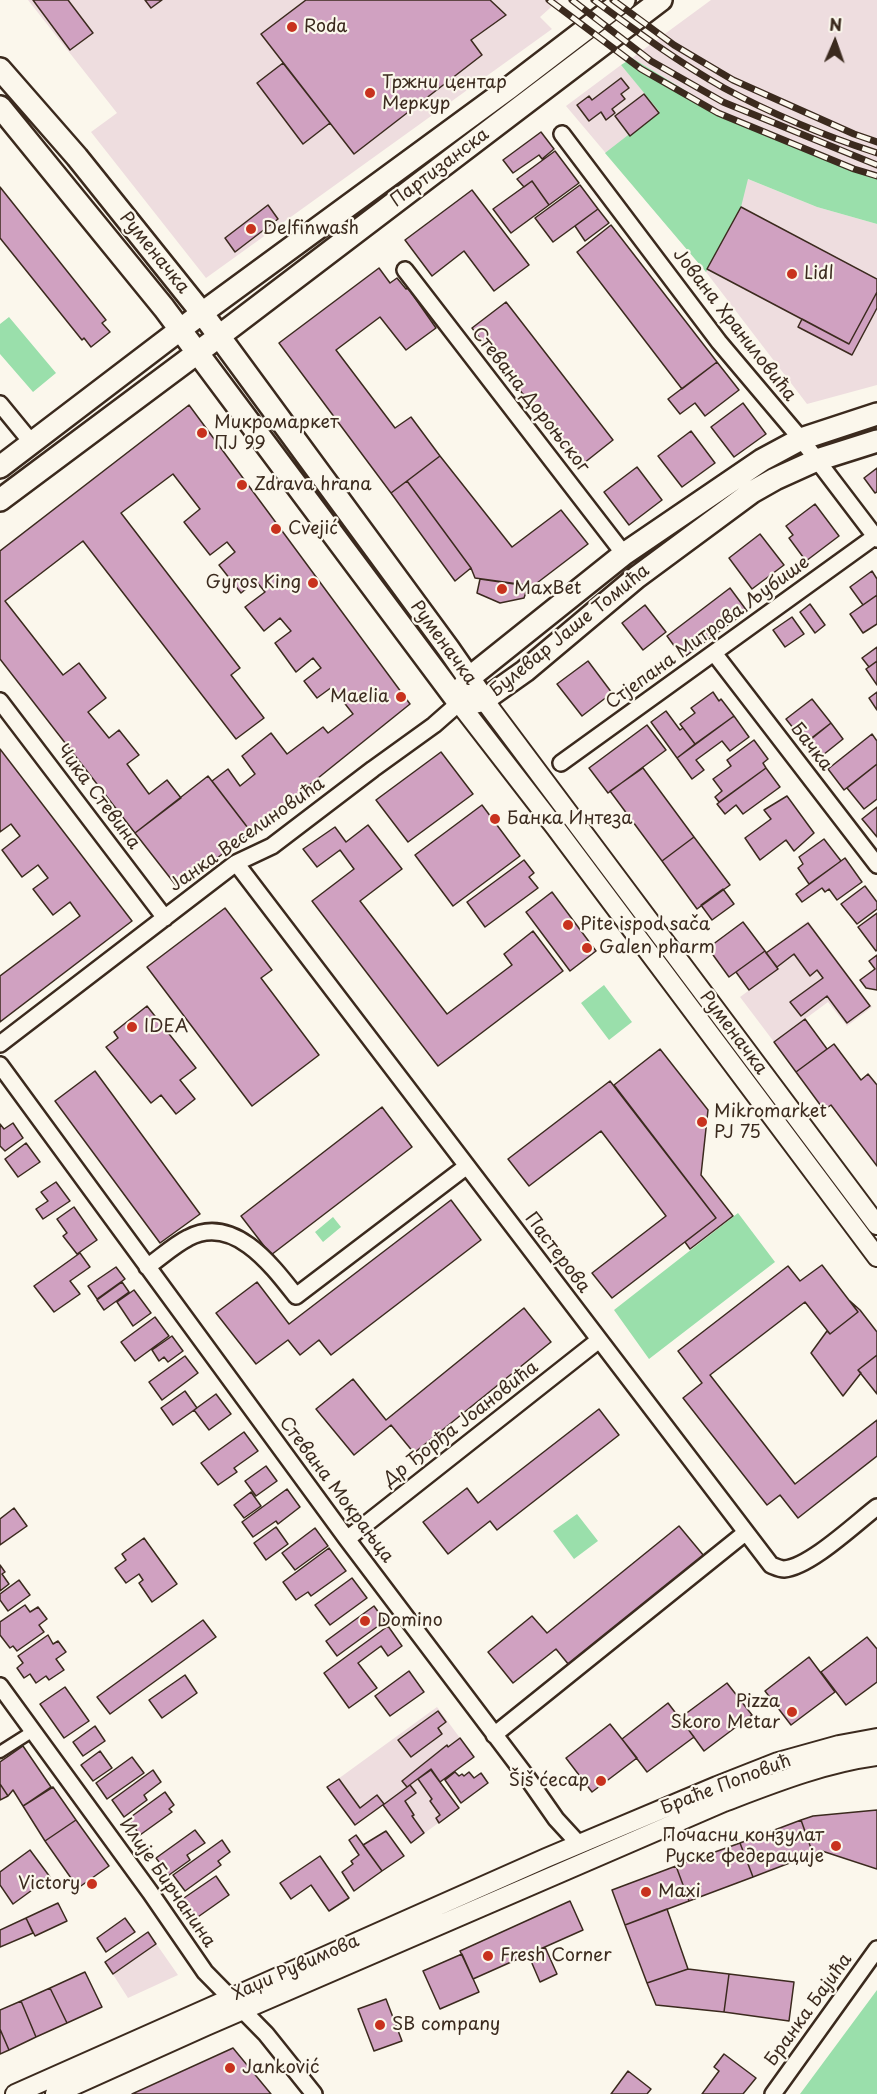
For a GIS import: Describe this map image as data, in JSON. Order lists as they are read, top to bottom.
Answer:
{
  "streets": {
    "main road": ["Партизанска", "Руменачка", "Булевар Јаше Томића"],
    "street": [
      "Јована Храниловића",
      "Стевана Дороњског",
      "Стјепана Митрова Љубише",
      "Бачка",
      "Чика Стевина",
      "Јанка Веселиновића",
      "Пастерова",
      "Др Ђорђа Јоановића",
      "Стевана Мокрањца",
      "Браће Поповић",
      "Илије Бирчанина",
      "Хаџи Рувимова",
      "Бранка Бајића"
    ]
  },
  "crossings": [
    ["Партизанска", "Руменачка"],
    ["Руменачка", "Булевар Јаше Томића"],
    ["Руменачка", "Јанка Веселиновића"],
    ["Јована Храниловића", "Булевар Јаше Томића"],
    ["Јована Храниловића", "Стјепана Митрова Љубише"],
    ["Стевана Дороњског", "Булевар Јаше Томића"],
    ["Булевар Јаше Томића", "Јанка Веселиновића"],
    ["Стјепана Митрова Љубише", "Бачка"],
    ["Чика Стевина", "Јанка Веселиновића"],
    ["Јанка Веселиновића", "Пастерова"],
    ["Пастерова", "Др Ђорђа Јоановића"],
    ["Др Ђорђа Јоановића", "Стевана Мокрањца"],
    ["Стевана Мокрањца", "Браће Поповић"],
    ["Стевана Мокрањца", "Хаџи Рувимова"],
    ["Браће Поповић", "Хаџи Рувимова"],
    ["Илије Бирчанина", "Хаџи Рувимова"]
  ],
  "places": [
    "Roda",
    "Тржни центар Меркур",
    "Delfinwash",
    "Lidl",
    "Микромаркет ПЈ 99",
    "Zdrava hrana",
    "Cvejić",
    "Gyros King",
    "MaxBet",
    "Maelia",
    "Банка Интеза",
    "Pite ispod sača",
    "Galen pharm",
    "IDEA",
    "Mikromarket PJ 75",
    "Domino",
    "Pizza Skoro Metar",
    "Šiš ćecap",
    "Почасни конзулат Руске федерације",
    "Victory",
    "Maxi",
    "Fresh Corner",
    "SB company",
    "Janković"
  ],
  "north": "top"
}
